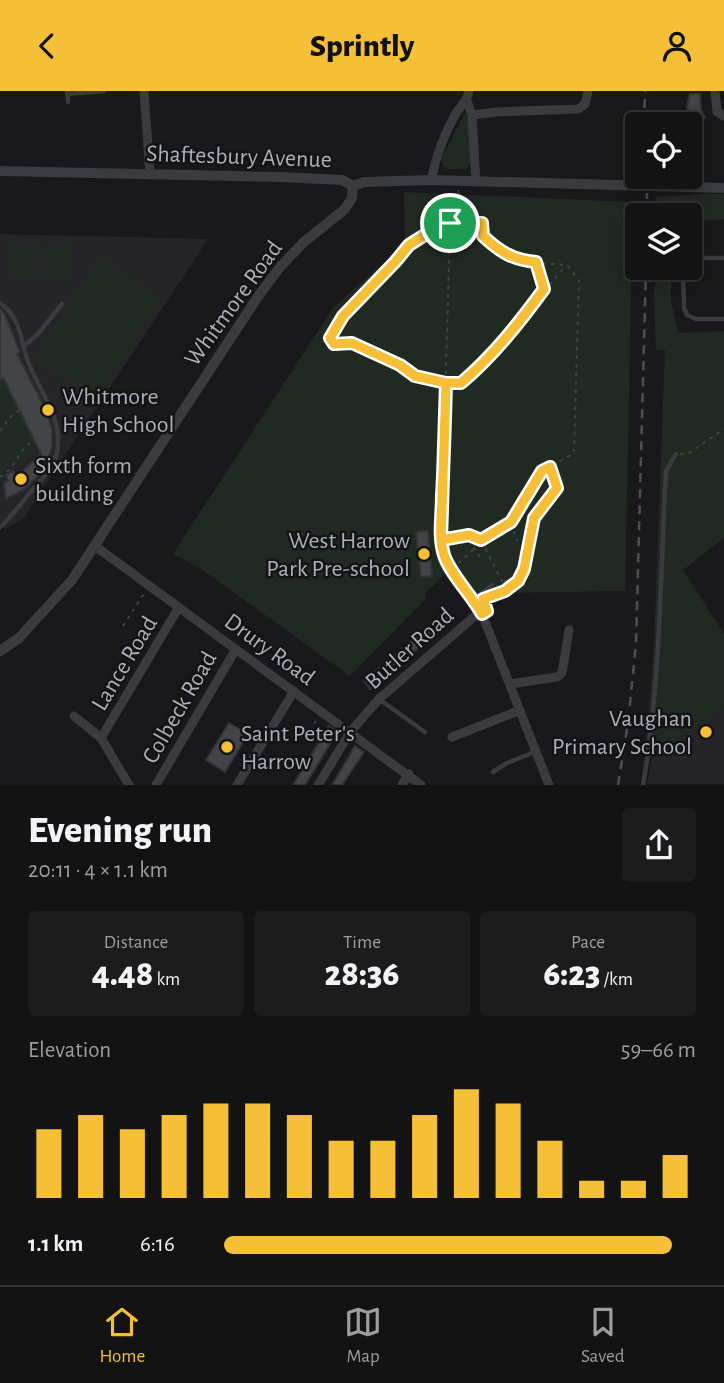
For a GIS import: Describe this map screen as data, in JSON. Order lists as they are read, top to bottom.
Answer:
{
  "streets": {
    "street": [
      "Shaftesbury Avenue",
      "Whitmore Road",
      "Butler Road",
      "Drury Road",
      "Lance Road",
      "Colbeck Road"
    ]
  },
  "crossings": [
    ["Shaftesbury Avenue", "Whitmore Road"],
    ["Whitmore Road", "Drury Road"],
    ["Butler Road", "Drury Road"],
    ["Drury Road", "Lance Road"],
    ["Drury Road", "Colbeck Road"]
  ],
  "places": [
    "Whitmore High School",
    "Sixth form building",
    "West Harrow Park Pre-school",
    "Vaughan Primary School",
    "Saint Peter's Harrow"
  ],
  "page": {
    "header": "Sprintly",
    "heading": ["Evening run", "20:11 · 4 × 1.1 km"],
    "stats": [
      ["Distance", "4.48 km"],
      ["Time", "28:36"],
      ["Pace", "6:23 /km"]
    ],
    "chart": ["Elevation", "59–66 m"],
    "list": [
      {
        "name": "1.1 km",
        "note": "6:16"
      }
    ],
    "tabs": ["Home", "Map", "Saved"]
  }
}
